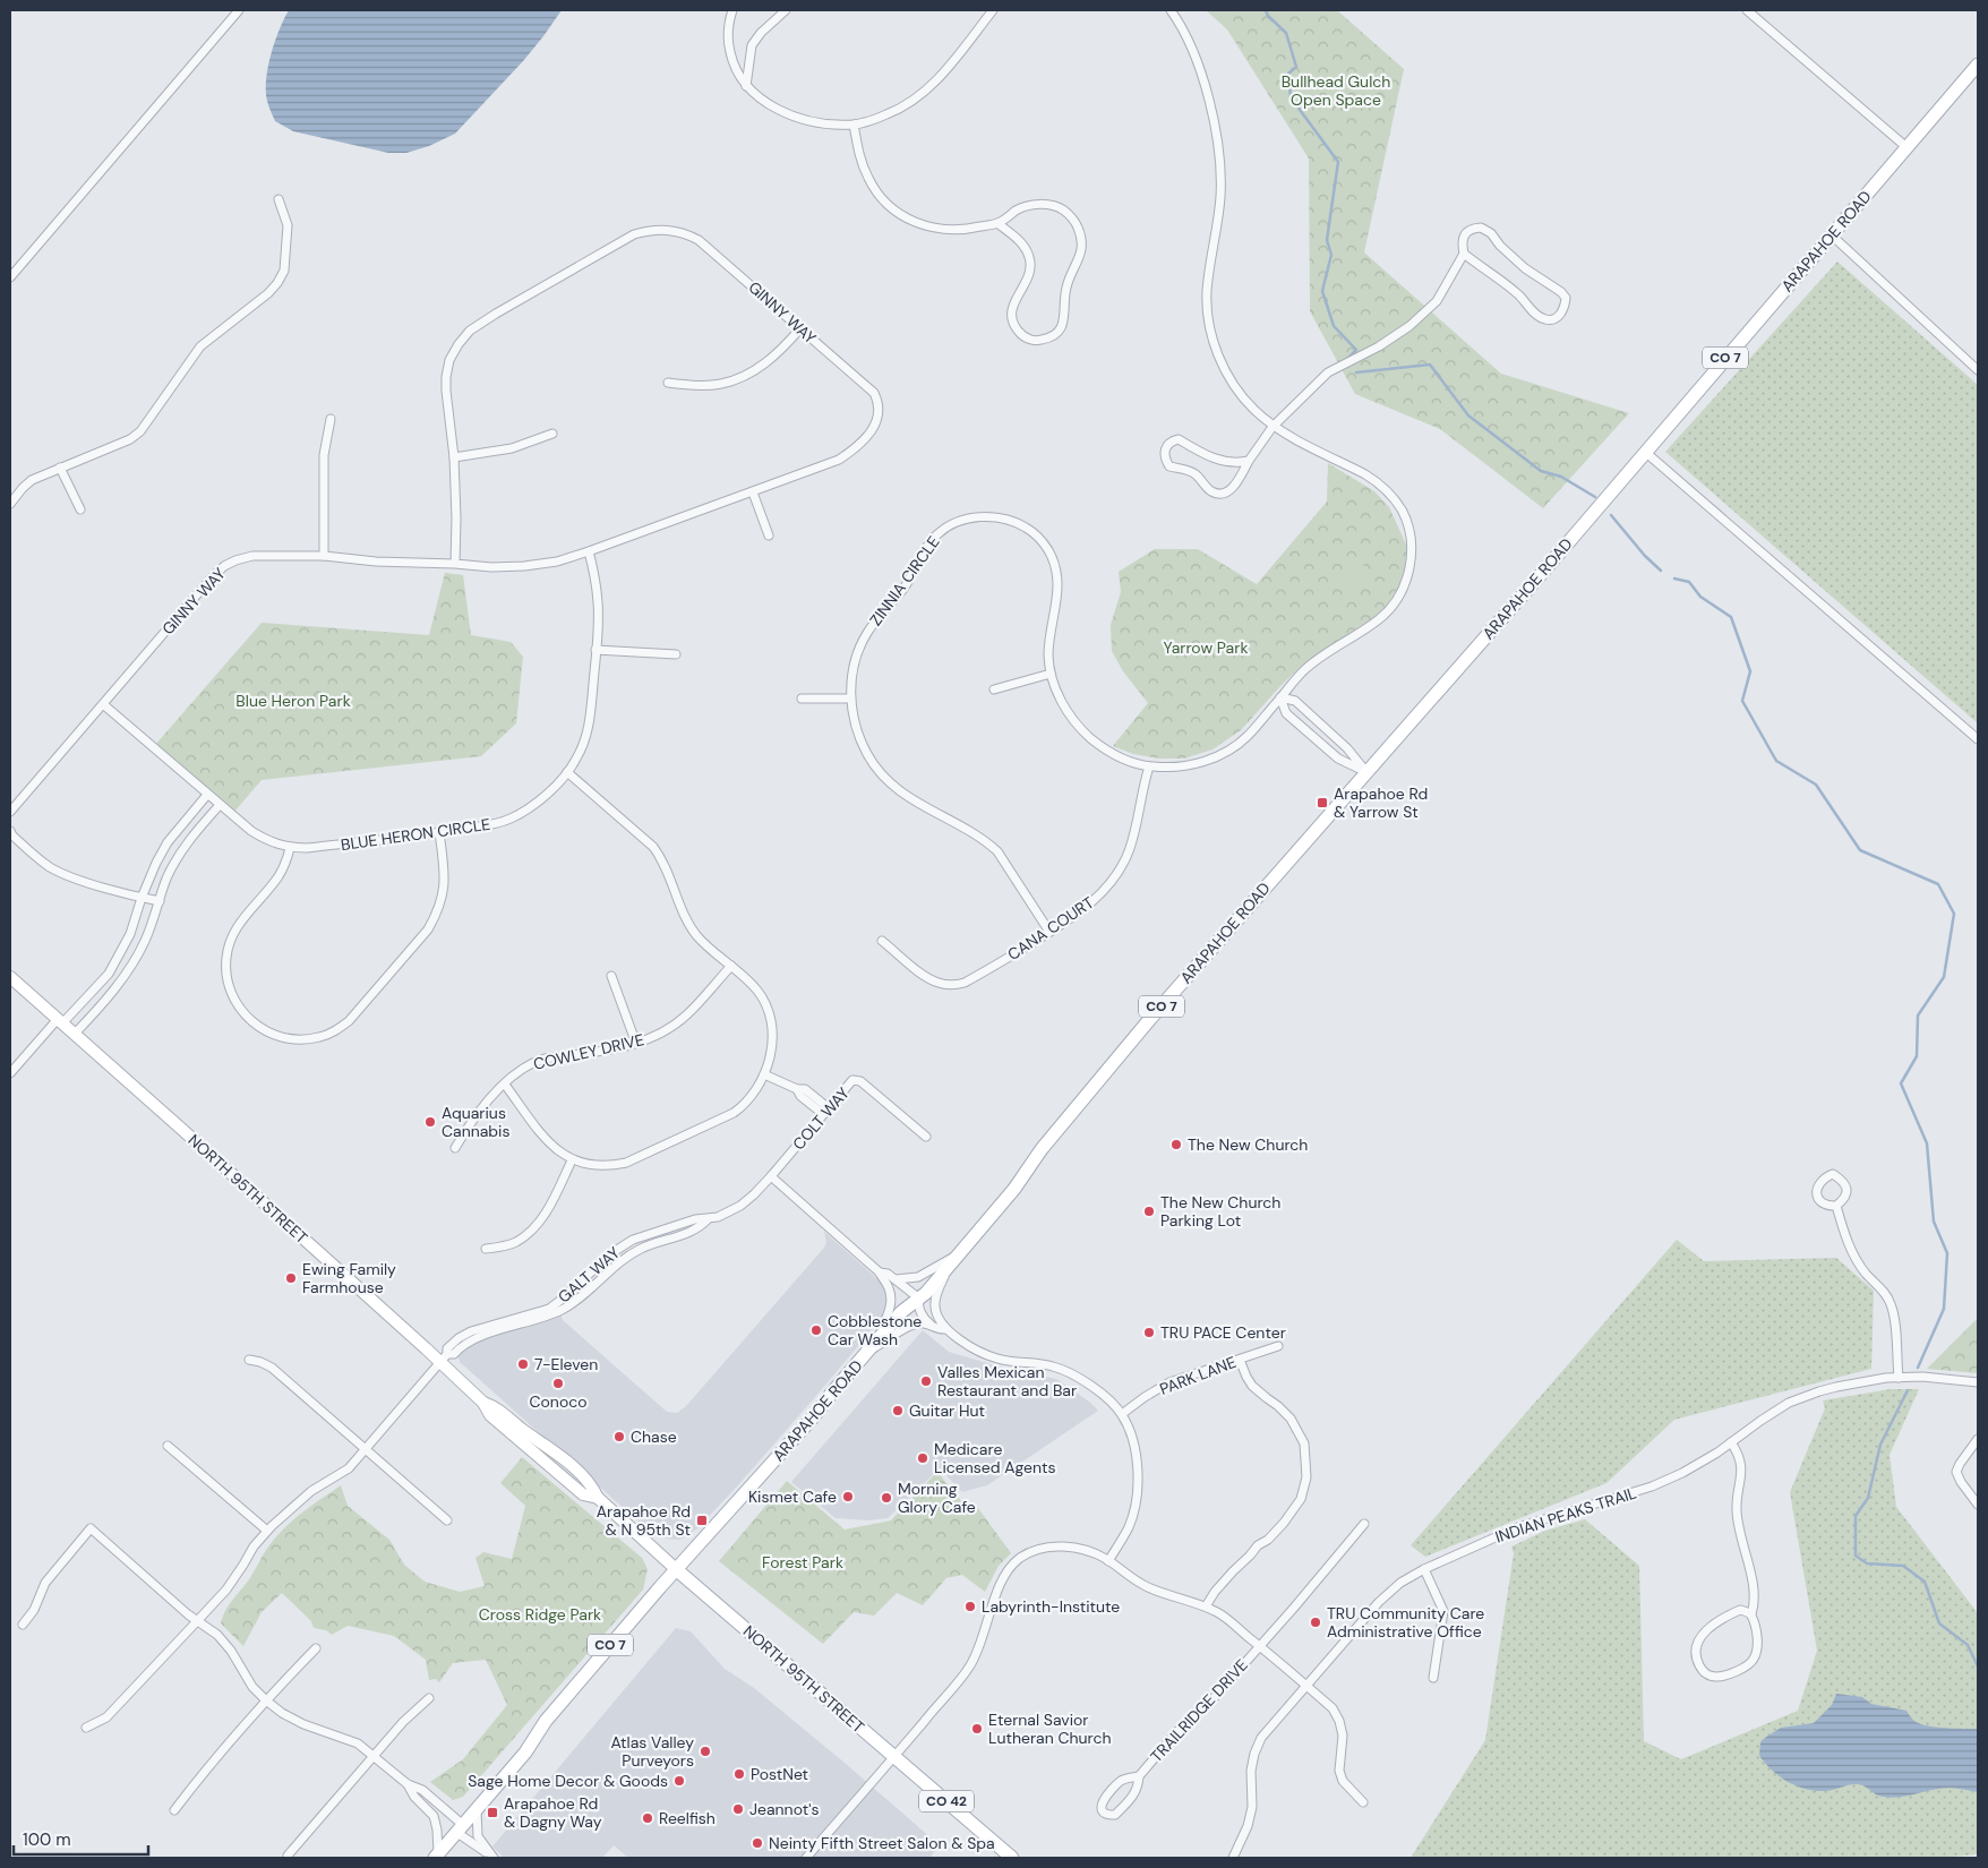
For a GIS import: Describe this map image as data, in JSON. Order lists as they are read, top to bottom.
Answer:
{
  "streets": {
    "main road": [
      "ARAPAHOE ROAD",
      "CO 7",
      "NORTH 95TH STREET",
      "CO 42"
    ],
    "street": [
      "GINNY WAY",
      "ZINNIA CIRCLE",
      "BLUE HERON CIRCLE",
      "CANA COURT",
      "COWLEY DRIVE",
      "COLT WAY",
      "GALT WAY",
      "PARK LANE",
      "INDIAN PEAKS TRAIL",
      "TRAILRIDGE DRIVE"
    ]
  },
  "crossings": [
    ["ARAPAHOE ROAD", "NORTH 95TH STREET"],
    ["GINNY WAY", "BLUE HERON CIRCLE"],
    ["ZINNIA CIRCLE", "CANA COURT"],
    ["COLT WAY", "GALT WAY"],
    ["NORTH 95TH STREET", "GALT WAY"]
  ],
  "parks": [
    "Bullhead Gulch Open Space",
    "Yarrow Park",
    "Blue Heron Park",
    "Forest Park",
    "Cross Ridge Park"
  ],
  "places": {
    "transit": ["Arapahoe Rd & Yarrow St", "Arapahoe Rd & N 95th St", "Arapahoe Rd & Dagny Way"],
    "other": [
      "Aquarius Cannabis",
      "The New Church",
      "The New Church Parking Lot",
      "Ewing Family Farmhouse",
      "Cobblestone Car Wash",
      "TRU PACE Center",
      "7-Eleven",
      "Valles Mexican Restaurant and Bar",
      "Conoco",
      "Guitar Hut",
      "Chase",
      "Medicare Licensed Agents",
      "Kismet Cafe",
      "Morning Glory Cafe",
      "Labyrinth-Institute",
      "TRU Community Care Administrative Office",
      "Eternal Savior Lutheran Church",
      "Atlas Valley Purveyors",
      "PostNet",
      "Sage Home Decor & Goods",
      "Jeannot's",
      "Reelfish",
      "Neinty Fifth Street Salon & Spa"
    ]
  },
  "scale_bar": "100 m"
}
